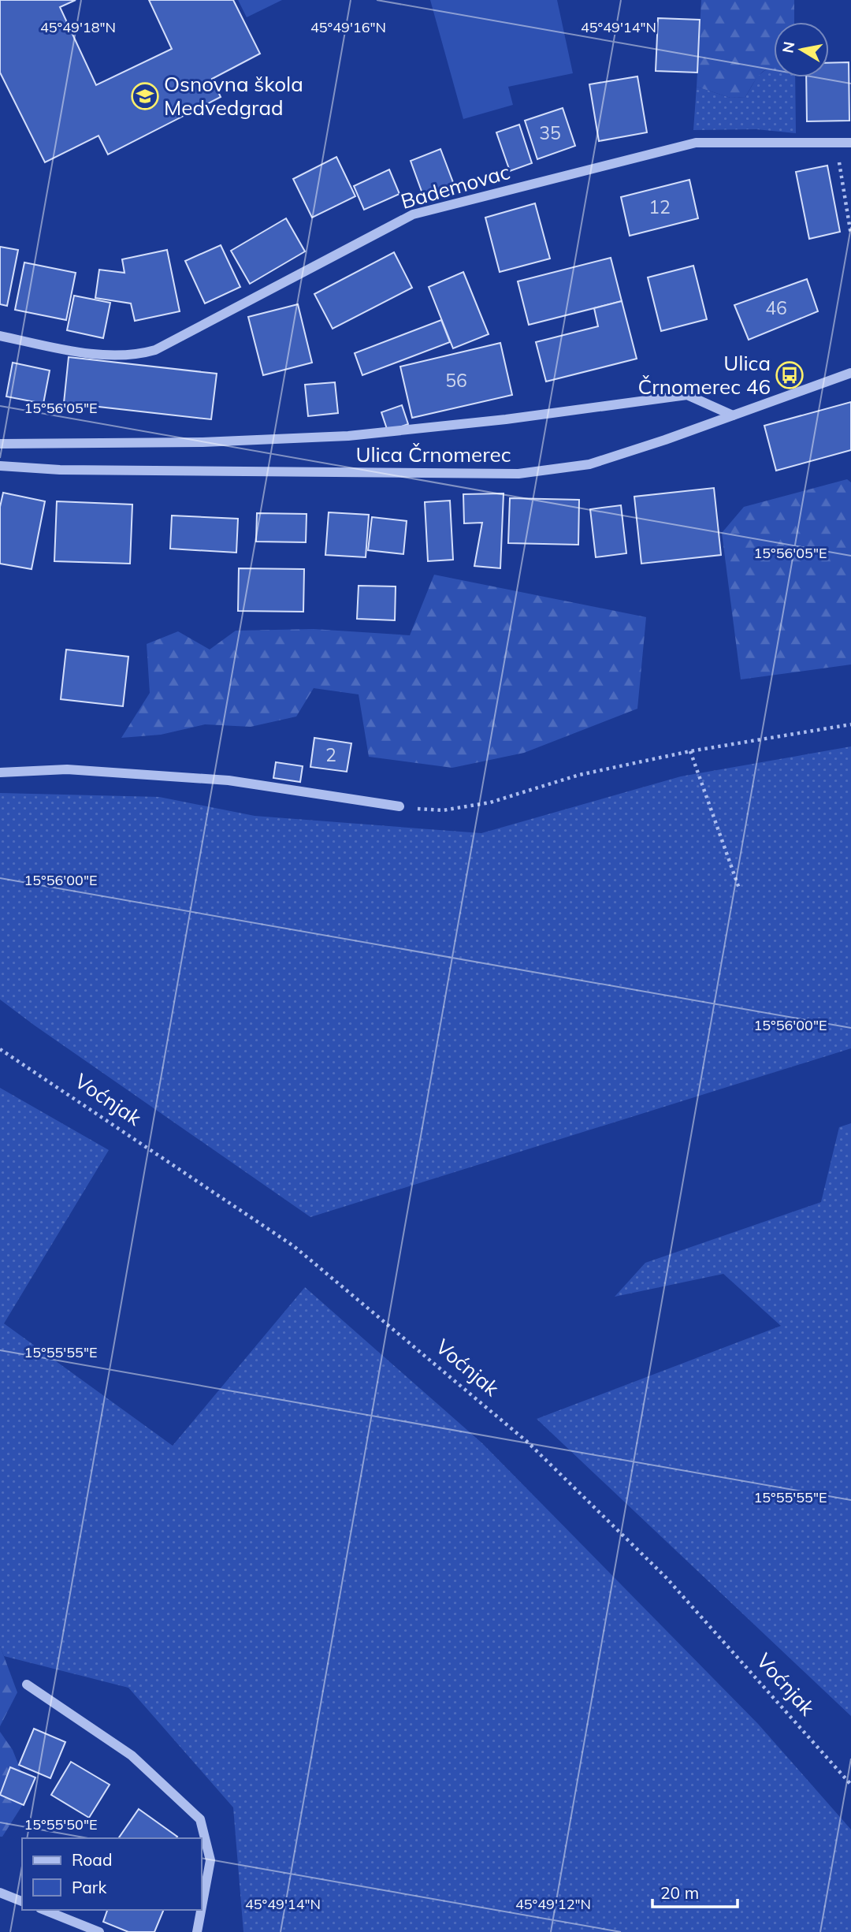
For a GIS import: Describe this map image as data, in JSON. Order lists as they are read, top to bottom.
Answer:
{
  "streets": {
    "street": ["Bademovac", "Ulica Črnomerec"],
    "path": ["Voćnjak"]
  },
  "places": {
    "school or university": ["Osnovna škola Medvedgrad"],
    "bus stop": ["Ulica Črnomerec 46"]
  },
  "house_numbers": [
    "35",
    "12",
    "46",
    "56",
    "2"
  ],
  "legend": ["Road", "Park"],
  "scale_bar": "20 m",
  "north": "left",
  "coordinates": [
    "45°49'18\"N",
    "45°49'16\"N",
    "45°49'14\"N",
    "15°56'05\"E",
    "15°56'00\"E",
    "15°55'55\"E",
    "15°55'50\"E",
    "45°49'12\"N"
  ]
}
